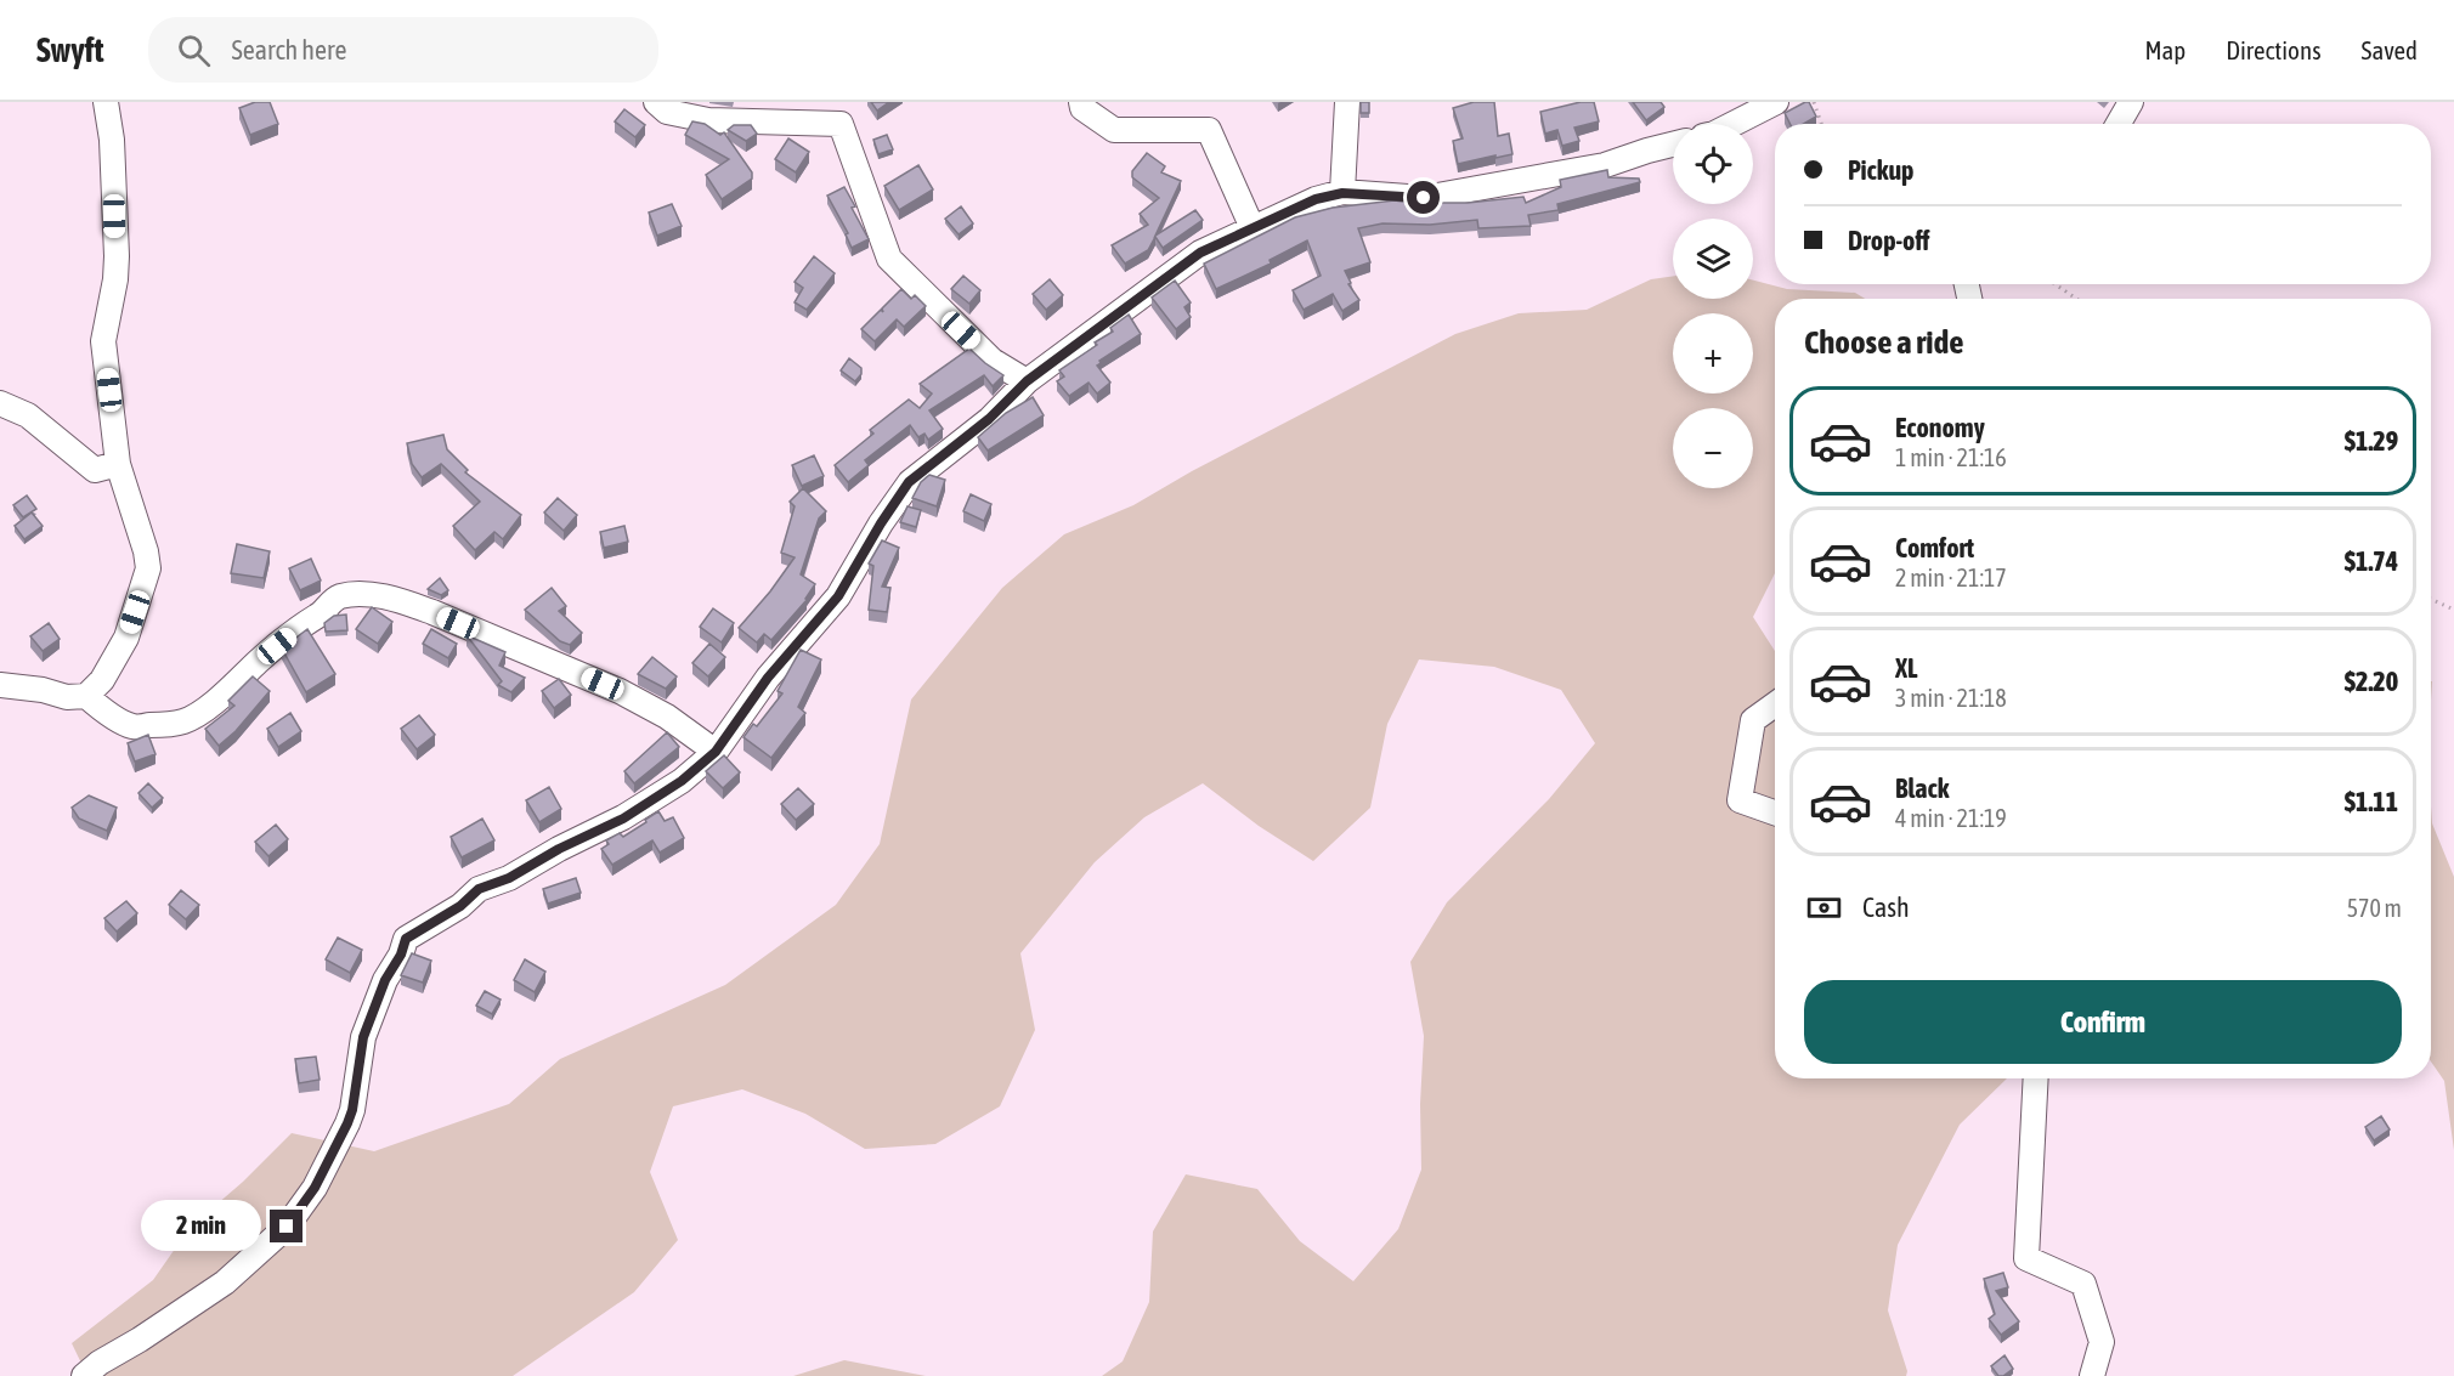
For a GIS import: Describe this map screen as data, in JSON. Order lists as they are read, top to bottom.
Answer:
{
  "page": {
    "header": "Swyft",
    "search": "Search here",
    "nav": ["Map", "Directions", "Saved"],
    "map_buttons": ["+", "−"],
    "banner": ["Pickup", "Drop-off"],
    "heading": "Choose a ride",
    "list": [
      {
        "name": "Economy",
        "note": "1 min · 21:16",
        "value": "$1.29"
      },
      {
        "name": "Comfort",
        "note": "2 min · 21:17",
        "value": "$1.74"
      },
      {
        "name": "XL",
        "note": "3 min · 21:18",
        "value": "$2.20"
      },
      {
        "name": "Black",
        "note": "4 min · 21:19",
        "value": "$1.11"
      }
    ],
    "pay": ["Cash", "570 m"],
    "buttons": "Confirm",
    "bubble": "2 min"
  }
}
